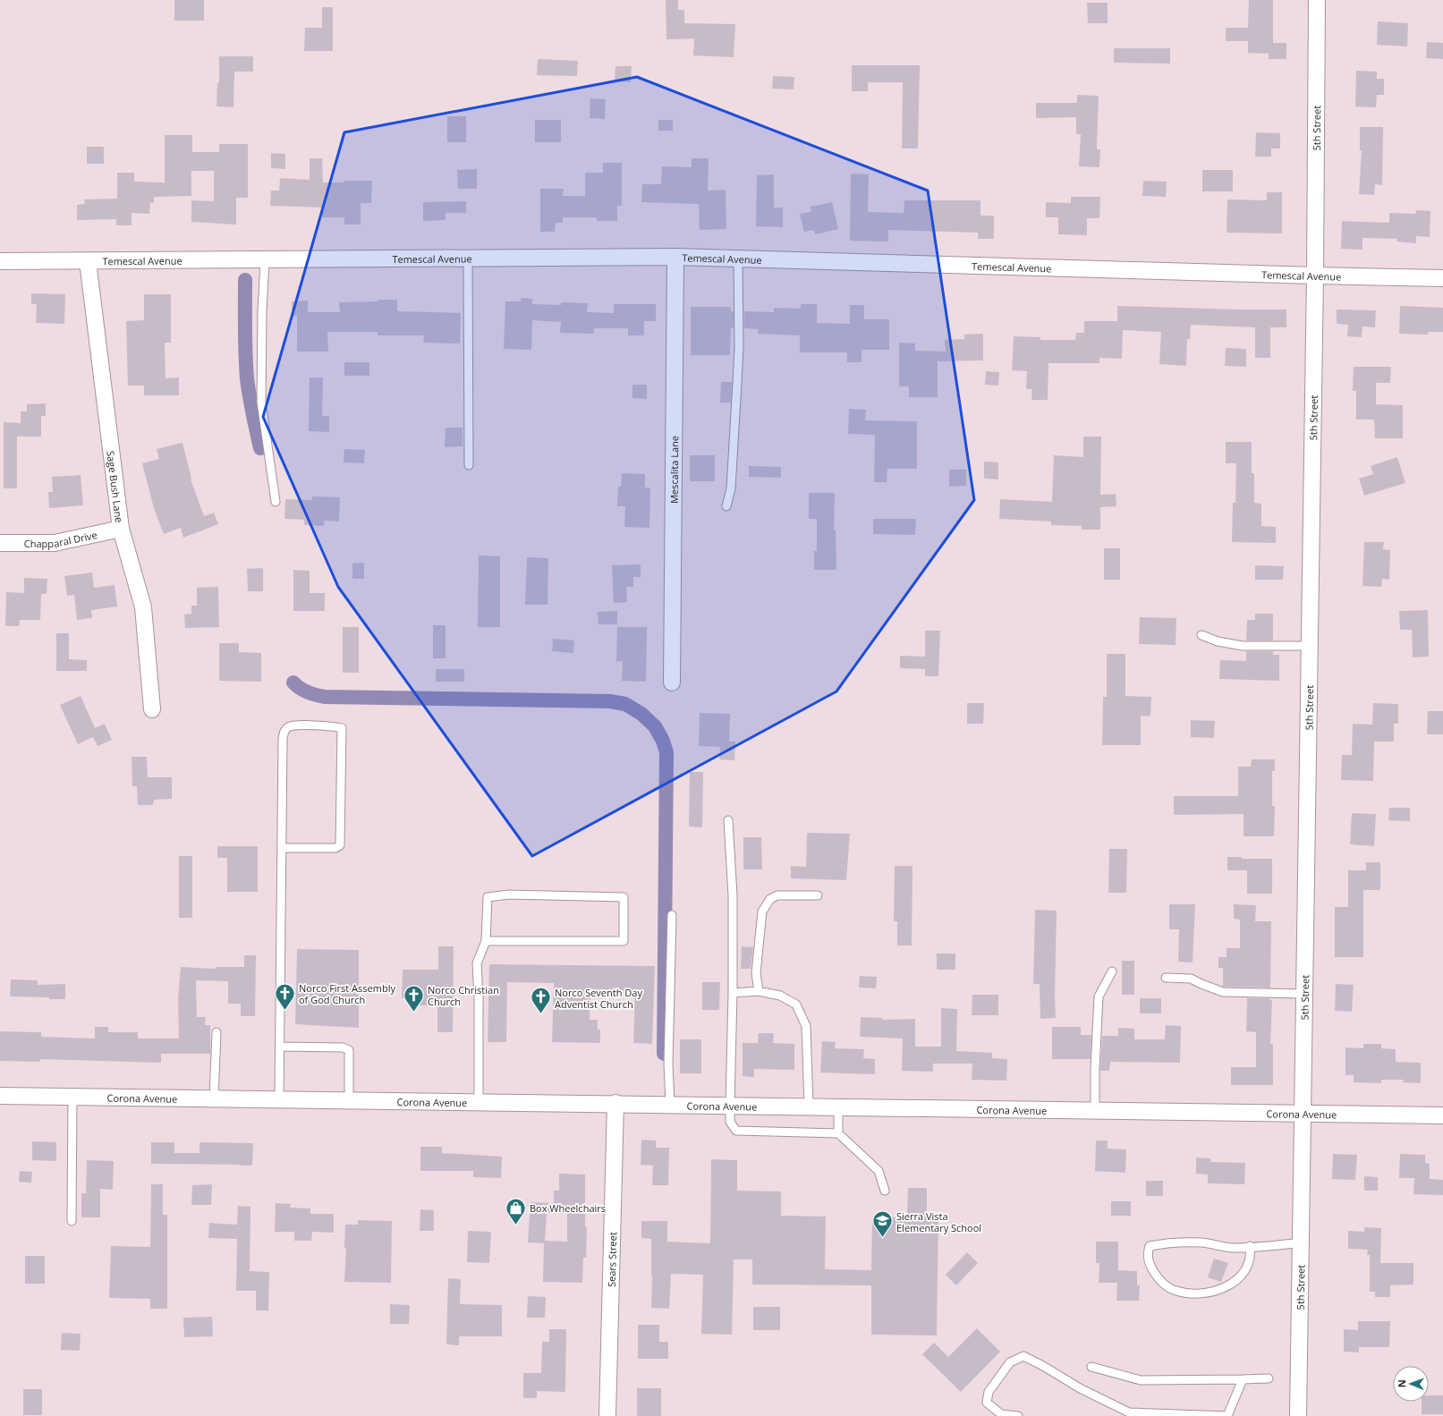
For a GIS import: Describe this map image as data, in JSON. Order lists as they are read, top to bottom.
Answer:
{
  "streets": {
    "street": [
      "5th Street",
      "Temescal Avenue",
      "Mescalita Lane",
      "Sage Bush Lane",
      "Chapparal Drive",
      "Corona Avenue",
      "Sears Street"
    ]
  },
  "crossings": [
    ["5th Street", "Temescal Avenue"],
    ["5th Street", "Corona Avenue"],
    ["Temescal Avenue", "Mescalita Lane"],
    ["Temescal Avenue", "Sage Bush Lane"],
    ["Sage Bush Lane", "Chapparal Drive"],
    ["Corona Avenue", "Sears Street"]
  ],
  "places": {
    "church": ["Norco First Assembly of God Church", "Norco Christian Church", "Norco Seventh Day Adventist Church"],
    "shop": ["Box Wheelchairs"],
    "school or university": ["Sierra Vista Elementary School"]
  },
  "north": "left"
}
